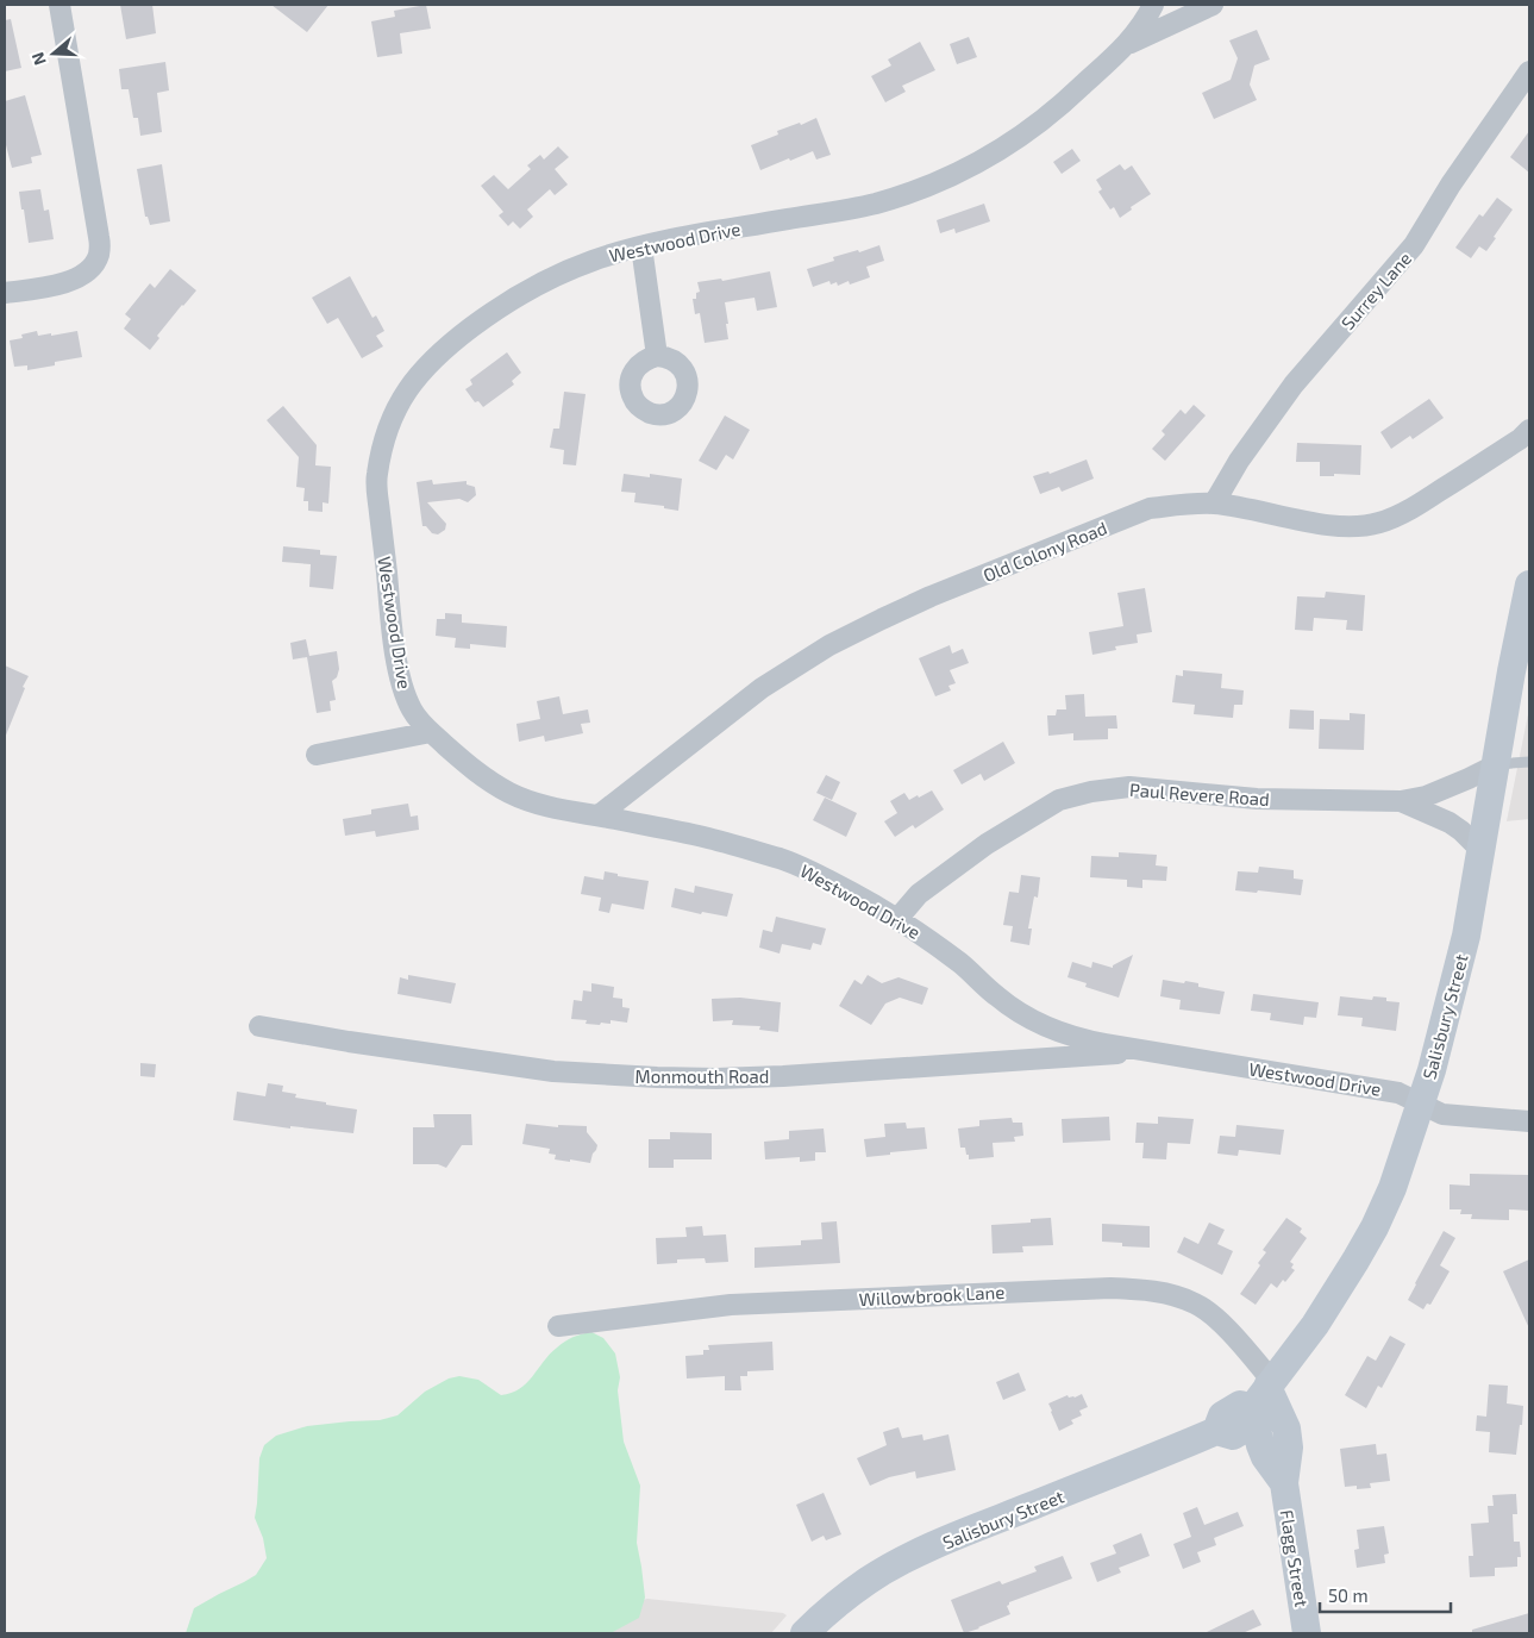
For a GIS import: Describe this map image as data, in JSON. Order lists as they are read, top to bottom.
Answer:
{
  "streets": {
    "main road": ["Salisbury Street", "Flagg Street"],
    "street": [
      "Westwood Drive",
      "Surrey Lane",
      "Old Colony Road",
      "Paul Revere Road",
      "Monmouth Road",
      "Willowbrook Lane"
    ]
  },
  "crossings": [
    ["Westwood Drive", "Old Colony Road"],
    ["Westwood Drive", "Paul Revere Road"],
    ["Westwood Drive", "Salisbury Street"],
    ["Westwood Drive", "Monmouth Road"],
    ["Surrey Lane", "Old Colony Road"],
    ["Paul Revere Road", "Salisbury Street"],
    ["Salisbury Street", "Willowbrook Lane"],
    ["Salisbury Street", "Flagg Street"],
    ["Willowbrook Lane", "Flagg Street"]
  ],
  "scale_bar": "50 m",
  "north": "left"
}
